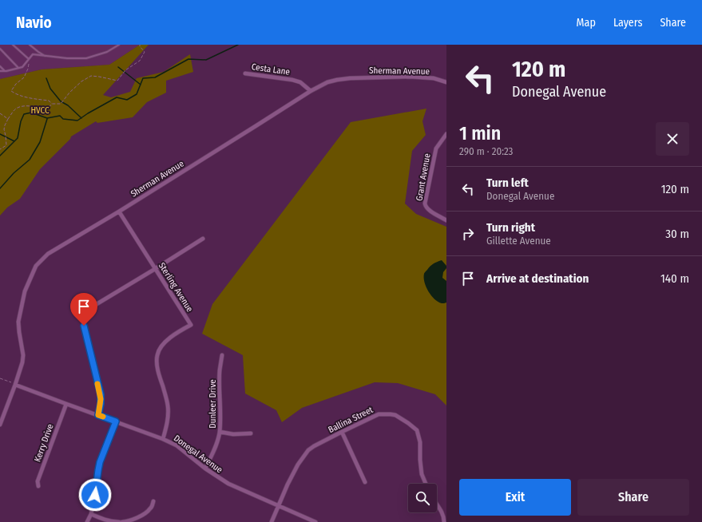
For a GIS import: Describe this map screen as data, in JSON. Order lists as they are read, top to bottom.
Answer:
{
  "streets": {
    "street": [
      "Cesta Lane",
      "Sherman Avenue",
      "Grant Avenue",
      "Sterling Avenue",
      "Dunleer Drive",
      "Ballina Street",
      "Kerry Drive",
      "Donegal Avenue"
    ]
  },
  "crossings": [
    ["Cesta Lane", "Sherman Avenue"],
    ["Sherman Avenue", "Sterling Avenue"],
    ["Sherman Avenue", "Donegal Avenue"],
    ["Sterling Avenue", "Donegal Avenue"],
    ["Dunleer Drive", "Donegal Avenue"],
    ["Ballina Street", "Donegal Avenue"],
    ["Kerry Drive", "Donegal Avenue"]
  ],
  "parks": ["HVCC"],
  "page": {
    "header": "Navio",
    "nav": ["Map", "Layers", "Share"],
    "turn": ["120 m", "Donegal Avenue"],
    "heading": ["1 min", "290 m · 20:23"],
    "list": [
      {
        "name": "Turn left",
        "note": "Donegal Avenue",
        "value": "120 m"
      },
      {
        "name": "Turn right",
        "note": "Gillette Avenue",
        "value": "30 m"
      },
      {
        "name": "Arrive at destination",
        "value": "140 m"
      }
    ],
    "buttons": ["Exit", "Share"]
  }
}
